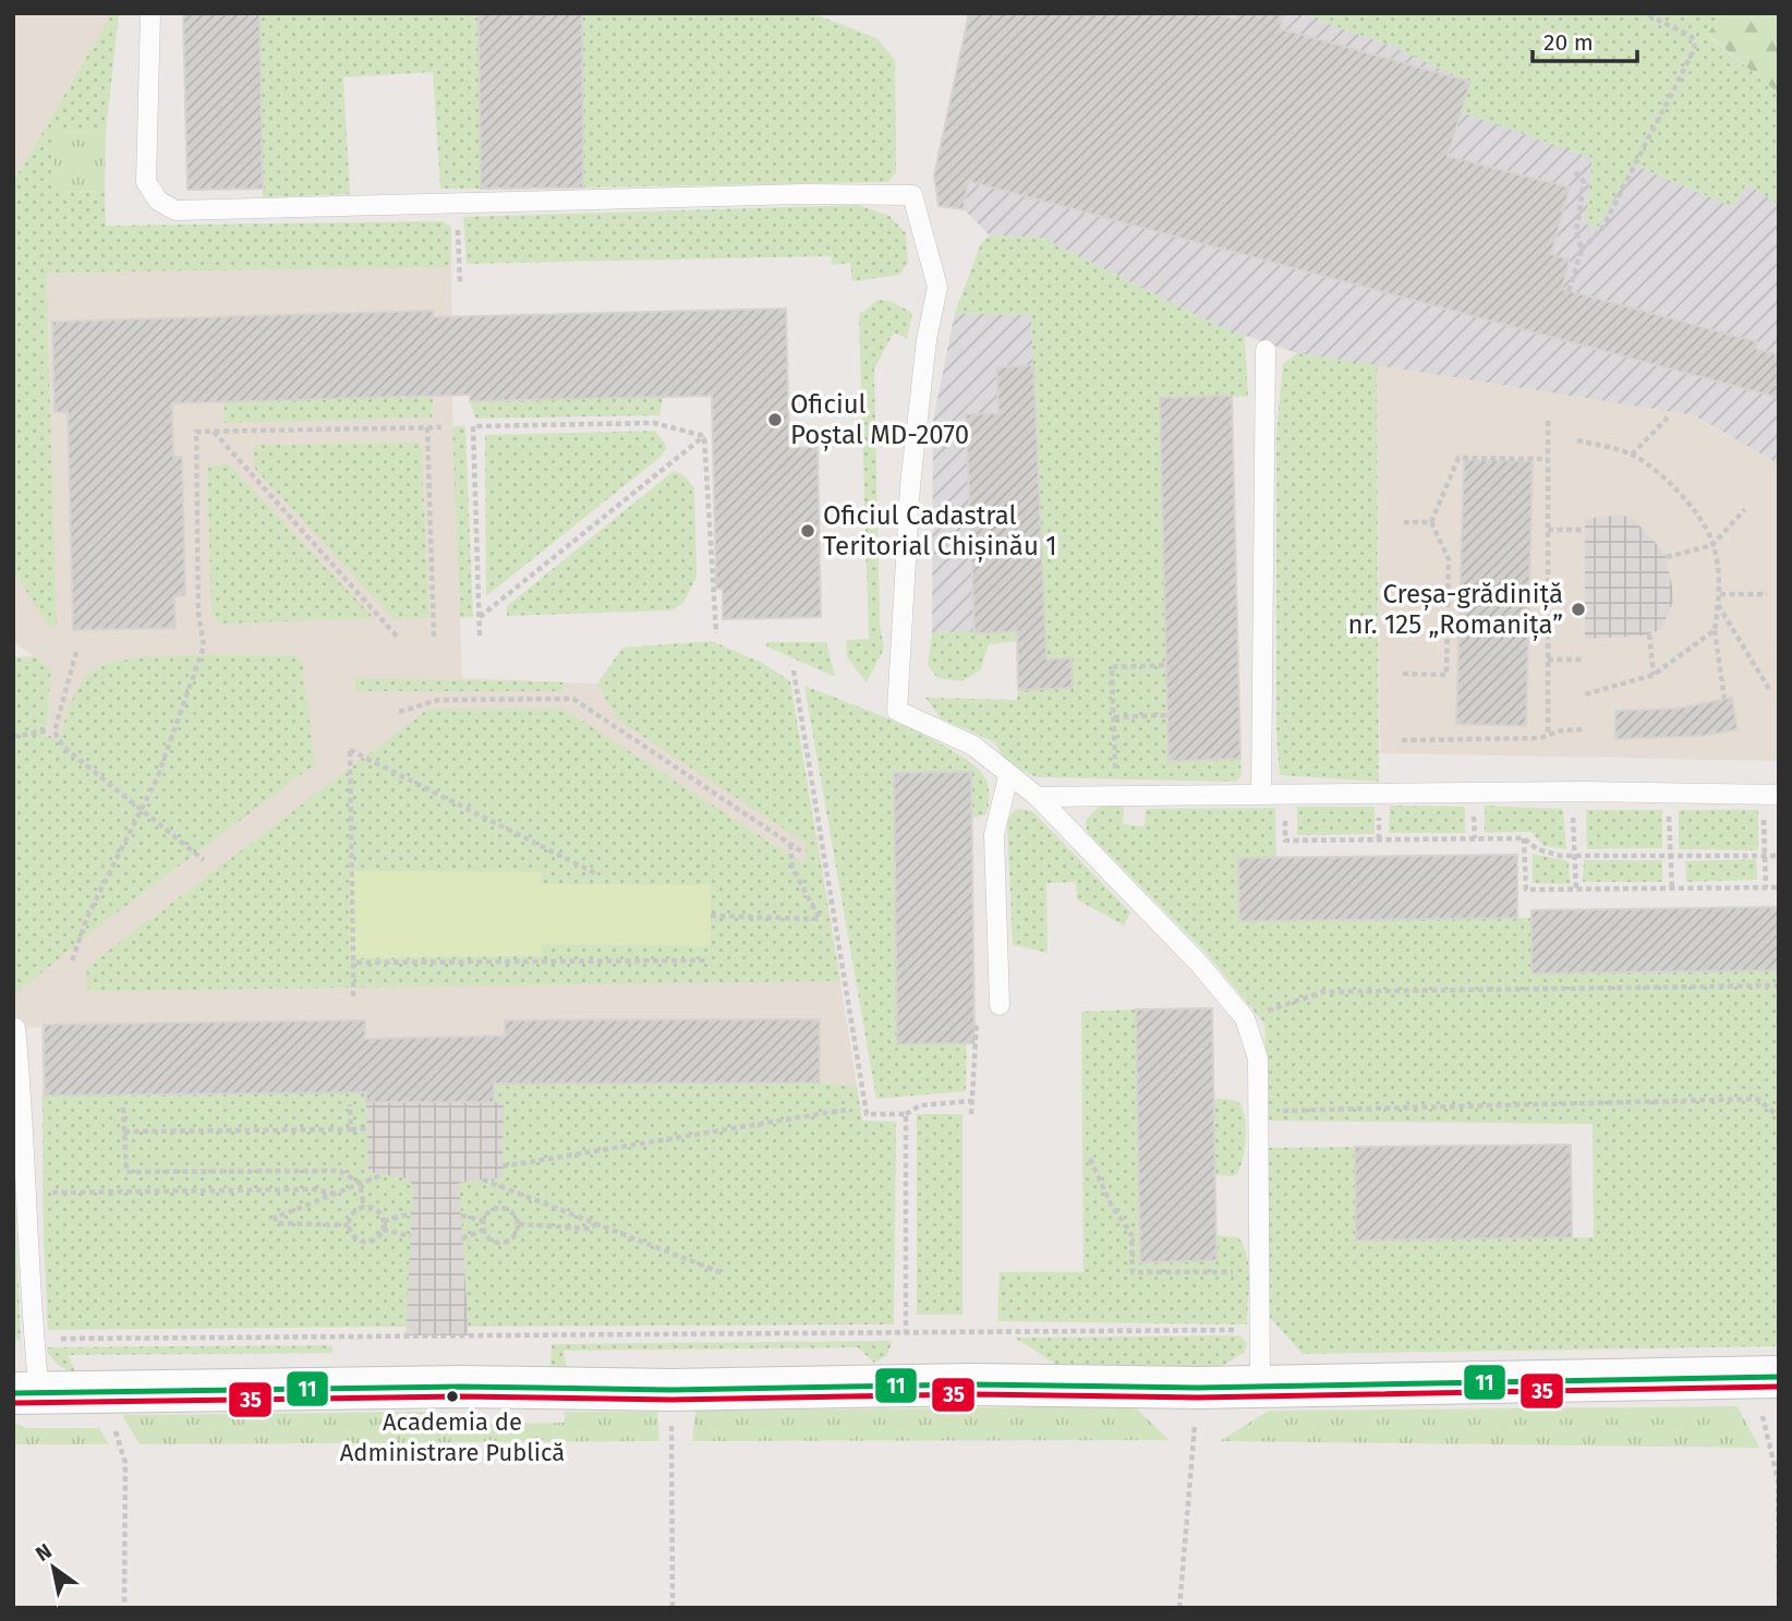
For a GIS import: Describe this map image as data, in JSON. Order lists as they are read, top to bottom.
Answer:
{
  "places": [
    "Oficiul Poștal MD-2070",
    "Oficiul Cadastral Teritorial Chișinău 1",
    "Creșa-grădiniță nr. 125 „Romanița”",
    "Academia de Administrare Publică"
  ],
  "lines": ["transit line 11", "transit line 35"],
  "scale_bar": "20 m",
  "north": "top left"
}
